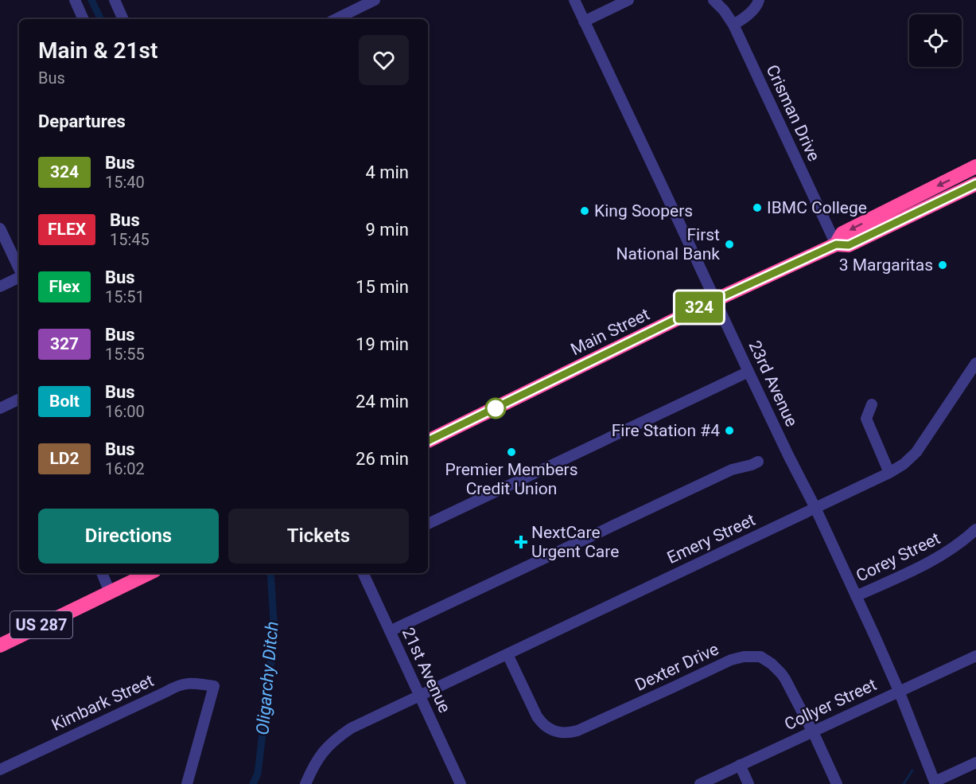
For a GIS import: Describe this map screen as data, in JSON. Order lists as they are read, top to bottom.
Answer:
{
  "streets": {
    "highway": ["Main Street", "US 287"],
    "street": [
      "Crisman Drive",
      "23rd Avenue",
      "Emery Street",
      "Corey Street",
      "Dexter Drive",
      "21st Avenue",
      "Kimbark Street",
      "Collyer Street"
    ]
  },
  "crossings": [
    ["Crisman Drive", "Main Street"],
    ["Main Street", "23rd Avenue"],
    ["23rd Avenue", "Emery Street"],
    ["23rd Avenue", "Corey Street"],
    ["23rd Avenue", "Collyer Street"],
    ["Emery Street", "Dexter Drive"],
    ["Emery Street", "21st Avenue"],
    ["Dexter Drive", "Collyer Street"]
  ],
  "water": ["Oligarchy Ditch"],
  "places": {
    "other": [
      "IBMC College",
      "King Soopers",
      "First National Bank",
      "3 Margaritas",
      "Fire Station #4",
      "Premier Members Credit Union"
    ],
    "health": ["NextCare Urgent Care"]
  },
  "lines": ["bus line 324"],
  "page": {
    "on_map": "324",
    "heading": [
      ["Main & 21st", "Bus"],
      "Departures"
    ],
    "list": [
      {
        "mark": "324",
        "name": "Bus",
        "note": "15:40",
        "value": "4 min"
      },
      {
        "mark": "FLEX",
        "name": "Bus",
        "note": "15:45",
        "value": "9 min"
      },
      {
        "mark": "Flex",
        "name": "Bus",
        "note": "15:51",
        "value": "15 min"
      },
      {
        "mark": "327",
        "name": "Bus",
        "note": "15:55",
        "value": "19 min"
      },
      {
        "mark": "Bolt",
        "name": "Bus",
        "note": "16:00",
        "value": "24 min"
      },
      {
        "mark": "LD2",
        "name": "Bus",
        "note": "16:02",
        "value": "26 min"
      }
    ],
    "buttons": ["Directions", "Tickets"]
  }
}
